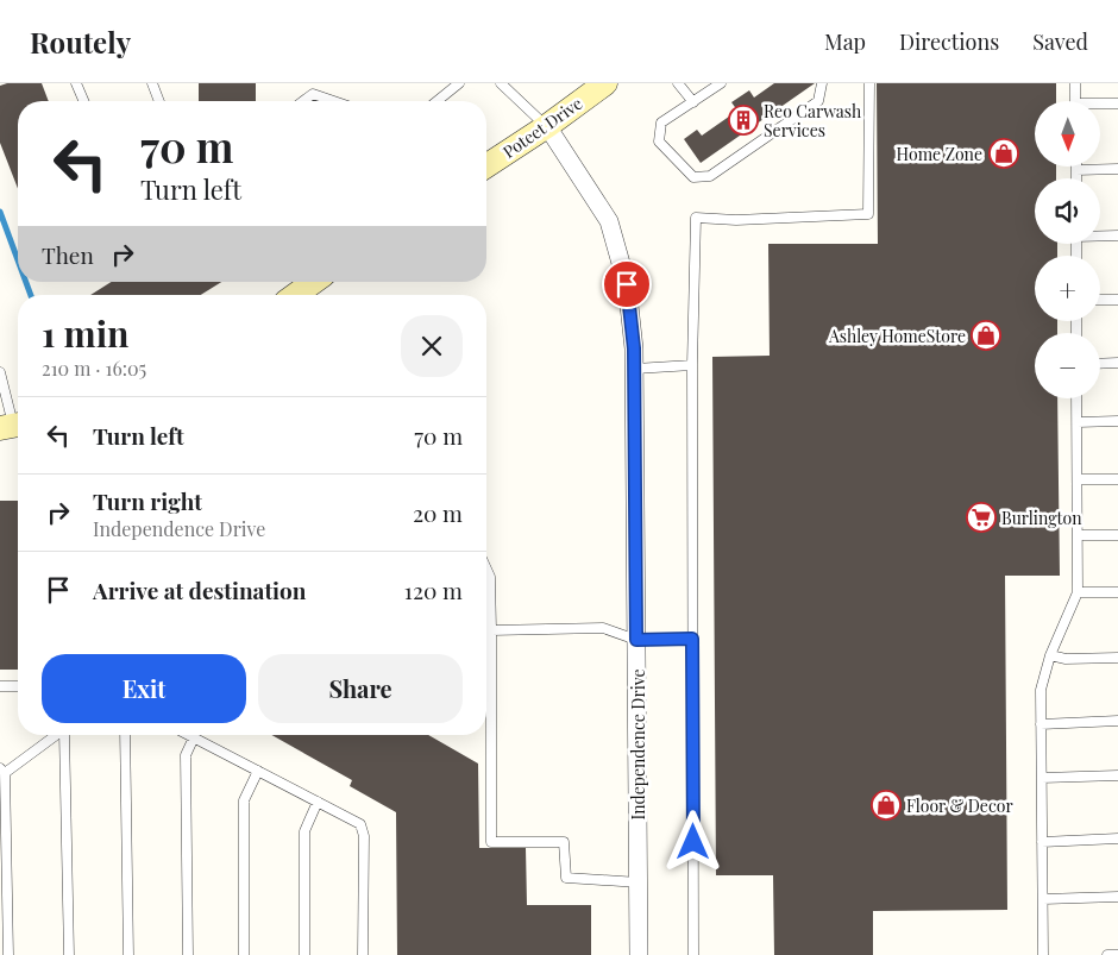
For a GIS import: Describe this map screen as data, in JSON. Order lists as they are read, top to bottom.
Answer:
{
  "streets": {
    "street": ["Poteet Drive", "Independence Drive"]
  },
  "crossings": [
    ["Poteet Drive", "Independence Drive"]
  ],
  "places": {
    "building": ["Reo Carwash Services"],
    "shop": ["Home Zone", "Ashley HomeStore", "Floor & Decor"],
    "supermarket": ["Burlington"]
  },
  "north": "bottom",
  "page": {
    "header": "Routely",
    "nav": ["Map", "Directions", "Saved"],
    "map_buttons": ["+", "−"],
    "turn": ["70 m", "Turn left"],
    "then": "Then",
    "heading": ["1 min", "210 m · 16:05"],
    "list": [
      {
        "name": "Turn left",
        "value": "70 m"
      },
      {
        "name": "Turn right",
        "note": "Independence Drive",
        "value": "20 m"
      },
      {
        "name": "Arrive at destination",
        "value": "120 m"
      }
    ],
    "buttons": ["Exit", "Share"]
  }
}
